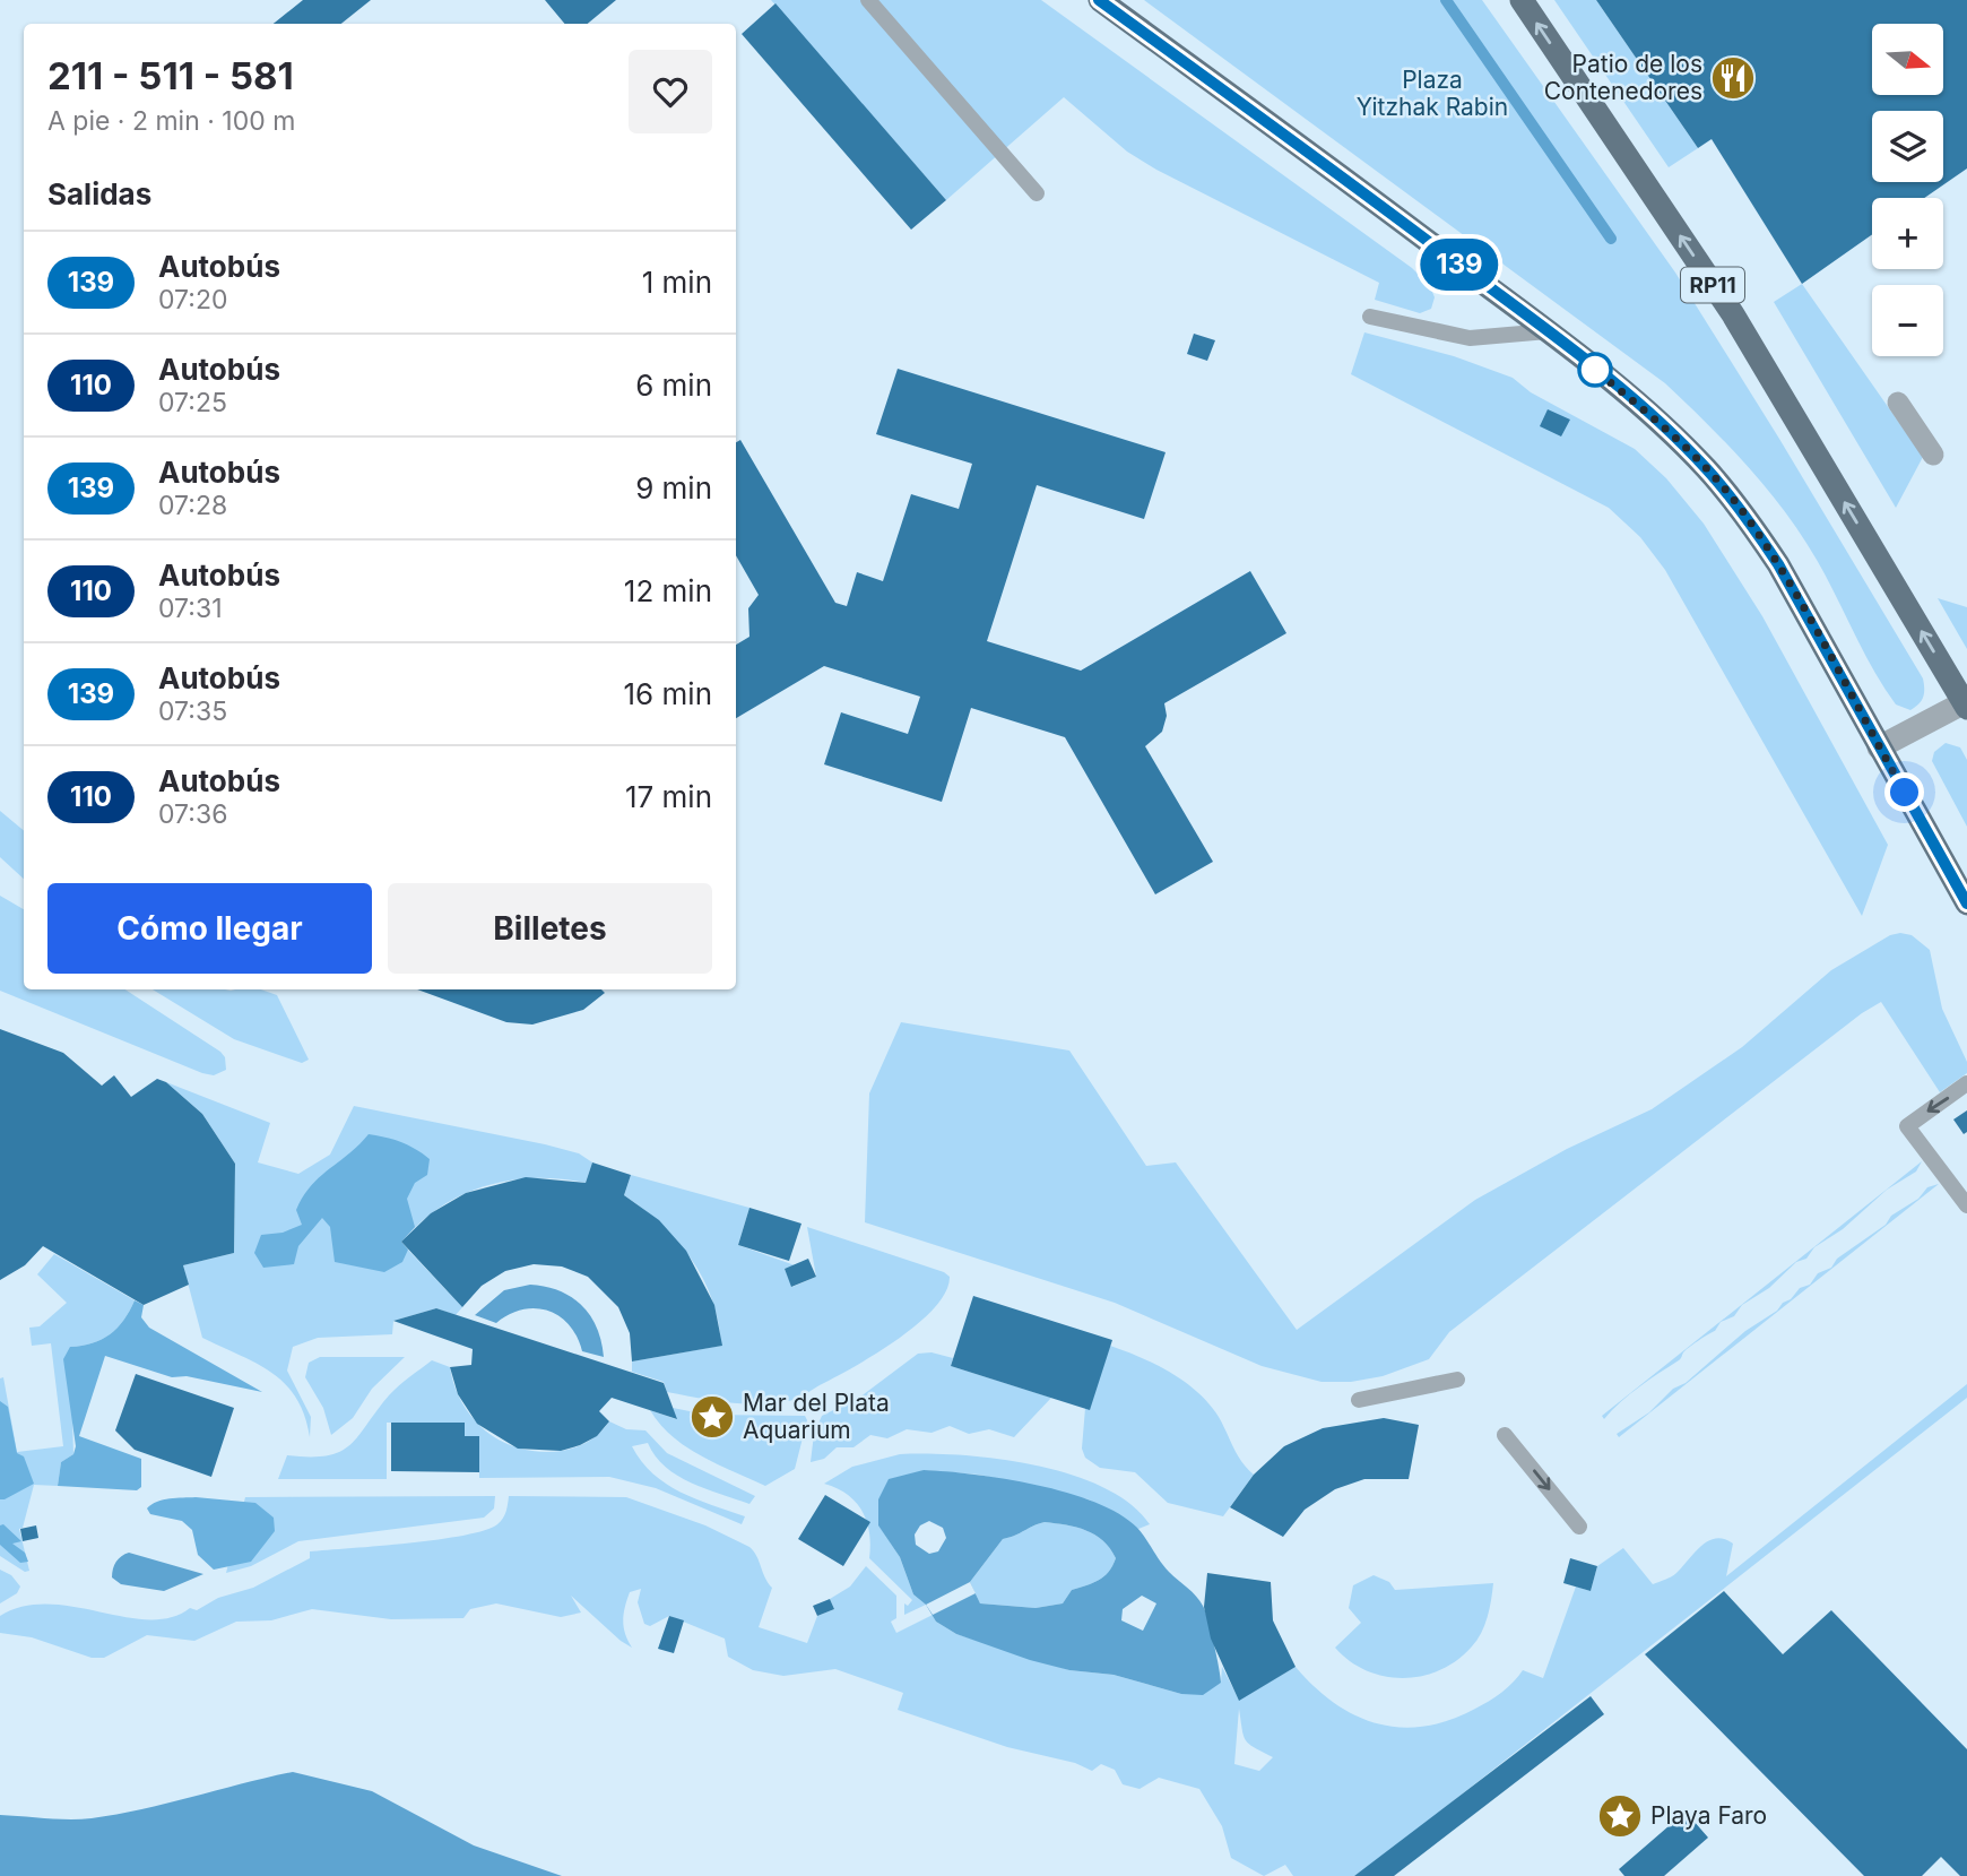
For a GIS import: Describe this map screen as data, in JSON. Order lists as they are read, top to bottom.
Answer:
{
  "streets": {
    "main road": ["RP11"]
  },
  "parks": ["Plaza Yitzhak Rabin"],
  "places": {
    "restaurant": ["Patio de los Contenedores"],
    "place": ["Mar del Plata Aquarium", "Playa Faro"]
  },
  "lines": ["bus line 139"],
  "north": "right",
  "page": {
    "on_map": "139",
    "map_buttons": ["+", "−"],
    "heading": [
      ["211 - 511 - 581", "A pie · 2 min · 100 m"],
      "Salidas"
    ],
    "list": [
      {
        "mark": "139",
        "name": "Autobús",
        "note": "07:20",
        "value": "1 min"
      },
      {
        "mark": "110",
        "name": "Autobús",
        "note": "07:25",
        "value": "6 min"
      },
      {
        "mark": "139",
        "name": "Autobús",
        "note": "07:28",
        "value": "9 min"
      },
      {
        "mark": "110",
        "name": "Autobús",
        "note": "07:31",
        "value": "12 min"
      },
      {
        "mark": "139",
        "name": "Autobús",
        "note": "07:35",
        "value": "16 min"
      },
      {
        "mark": "110",
        "name": "Autobús",
        "note": "07:36",
        "value": "17 min"
      }
    ],
    "buttons": ["Cómo llegar", "Billetes"]
  }
}
